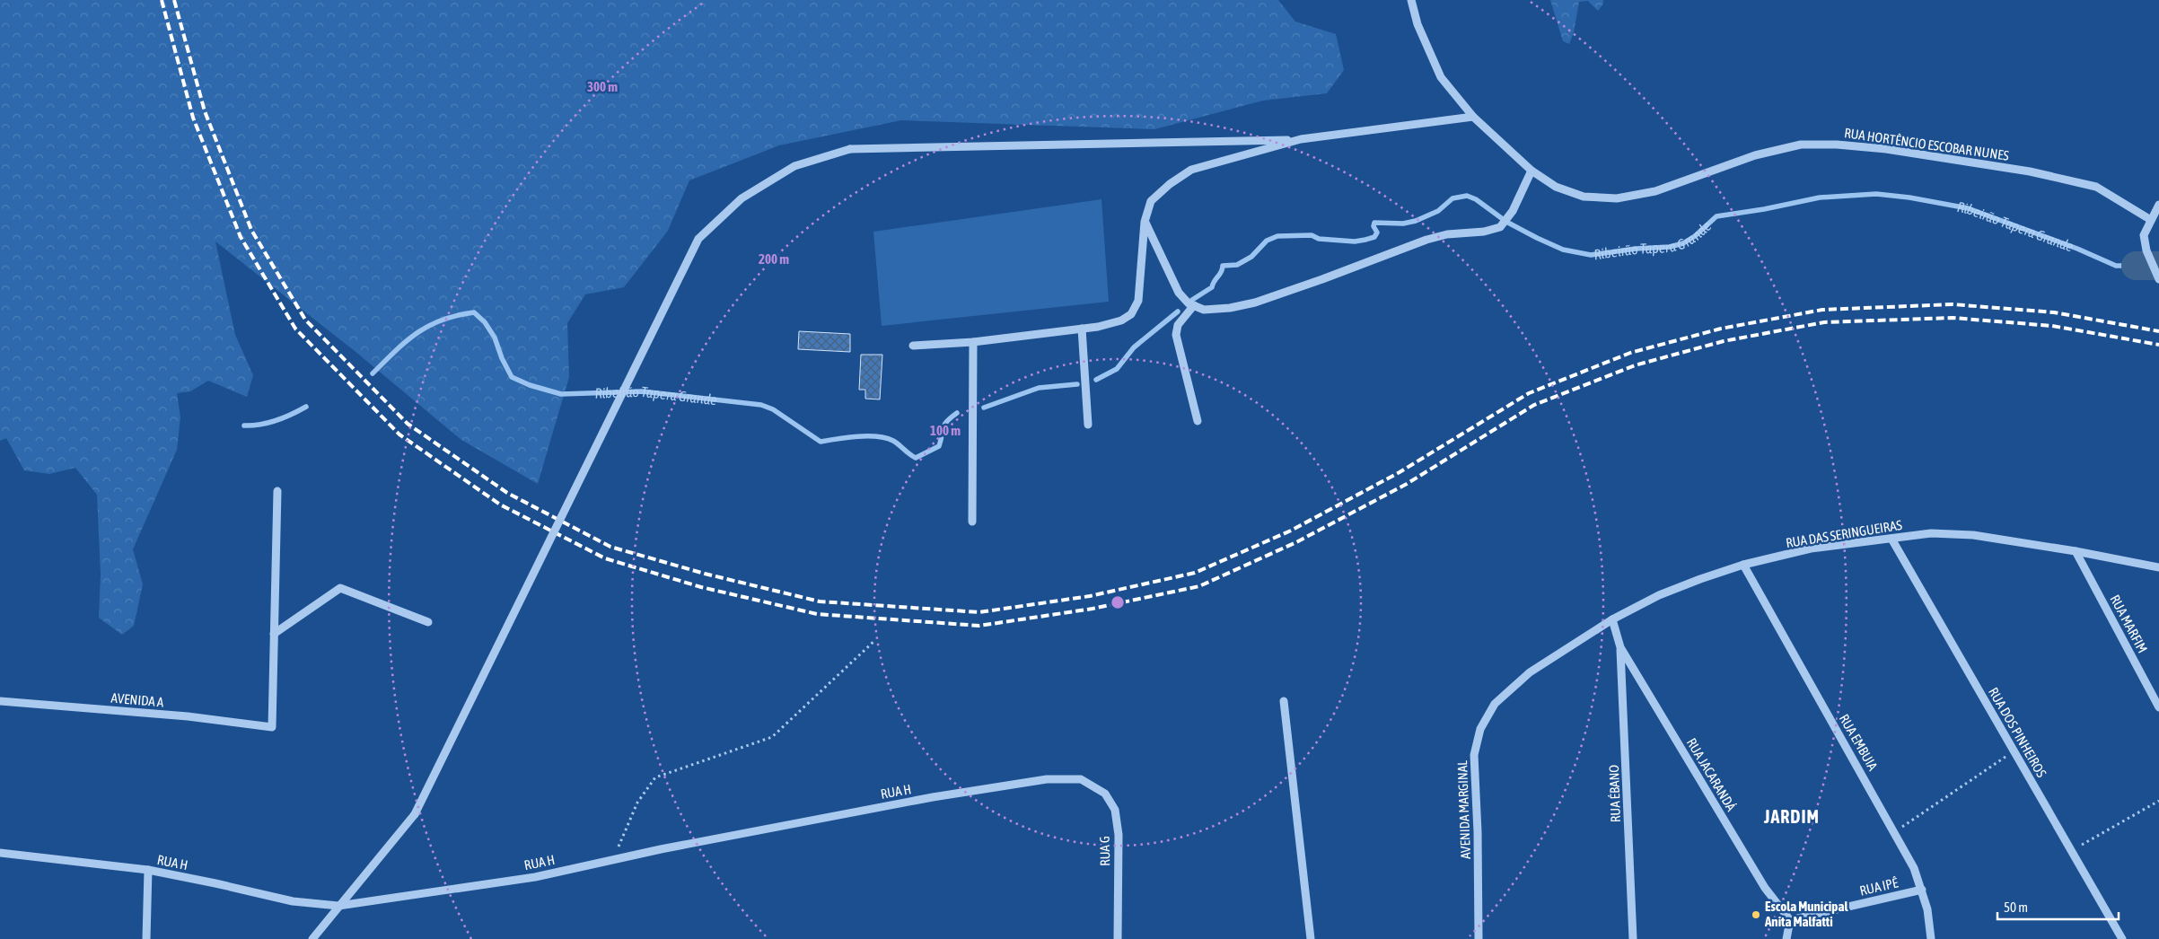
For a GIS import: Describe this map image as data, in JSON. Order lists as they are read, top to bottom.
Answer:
{
  "streets": {
    "street": [
      "RUA HORTÊNCIO ESCOBAR NUNES",
      "RUA DAS SERINGUEIRAS",
      "RUA MARFIM",
      "AVENIDA A",
      "RUA DOS PINHEIROS",
      "RUA EMBUIA",
      "RUA JACARANDÁ",
      "RUA H",
      "RUA ÉBANO",
      "AVENIDA MARGINAL",
      "RUA G",
      "RUA IPÊ"
    ]
  },
  "crossings": [
    ["RUA DAS SERINGUEIRAS", "RUA MARFIM"],
    ["RUA DAS SERINGUEIRAS", "RUA DOS PINHEIROS"],
    ["RUA DAS SERINGUEIRAS", "RUA EMBUIA"],
    ["RUA DAS SERINGUEIRAS", "RUA JACARANDÁ"],
    ["RUA DAS SERINGUEIRAS", "AVENIDA MARGINAL"],
    ["RUA EMBUIA", "RUA IPÊ"],
    ["RUA JACARANDÁ", "RUA ÉBANO"],
    ["RUA JACARANDÁ", "RUA IPÊ"],
    ["RUA H", "RUA G"]
  ],
  "districts": ["JARDIM"],
  "water": ["Ribeirão Tapera Grande"],
  "places": ["Escola Municipal Anita Malfatti"],
  "scale_bar": "50 m",
  "rings": ["300 m", "200 m", "100 m"]
}
